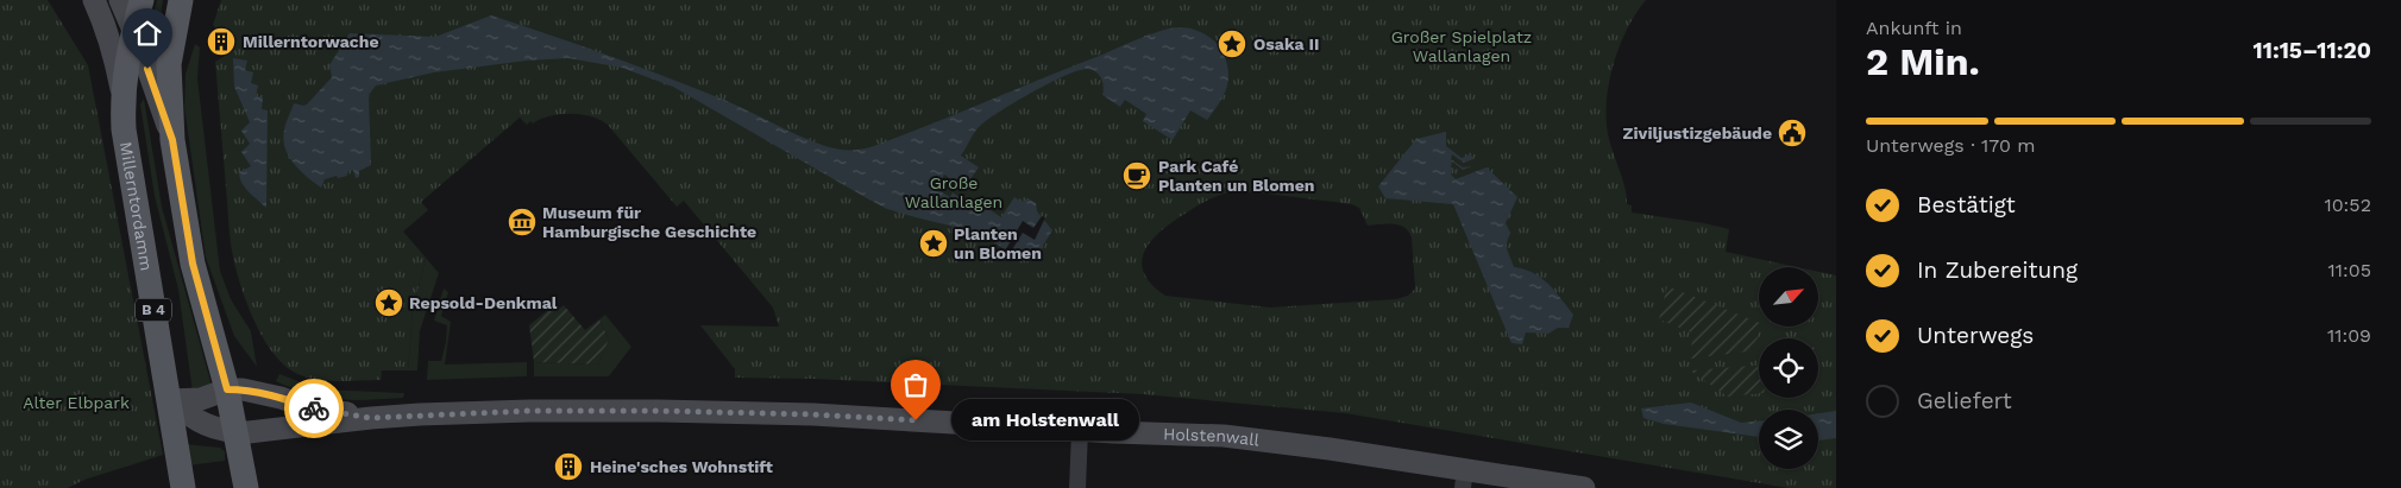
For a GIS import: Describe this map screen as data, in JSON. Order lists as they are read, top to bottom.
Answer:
{
  "streets": {
    "main road": ["Millerntordamm", "B 4", "Holstenwall"]
  },
  "crossings": [
    ["Millerntordamm", "B 4"],
    ["Millerntordamm", "Holstenwall"],
    ["B 4", "Holstenwall"]
  ],
  "parks": ["Großer Spielplatz Wallanlagen", "Große Wallanlagen", "Alter Elbpark"],
  "places": {
    "building": ["Millerntorwache", "Heine'sches Wohnstift"],
    "place": ["Osaka II", "Planten un Blomen", "Repsold-Denkmal"],
    "public building": ["Ziviljustizgebäude"],
    "cafe": ["Park Café Planten un Blomen"],
    "museum": ["Museum für Hamburgische Geschichte"],
    "other": ["am Holstenwall"]
  },
  "north": "top right",
  "page": {
    "heading": ["2 Min.", "Ankunft in", "11:15–11:20"],
    "bar": "Unterwegs · 170 m",
    "list": [
      ["Bestätigt", "10:52"],
      ["In Zubereitung", "11:05"],
      ["Unterwegs", "11:09"],
      "Geliefert"
    ],
    "bubble": "am Holstenwall"
  }
}
